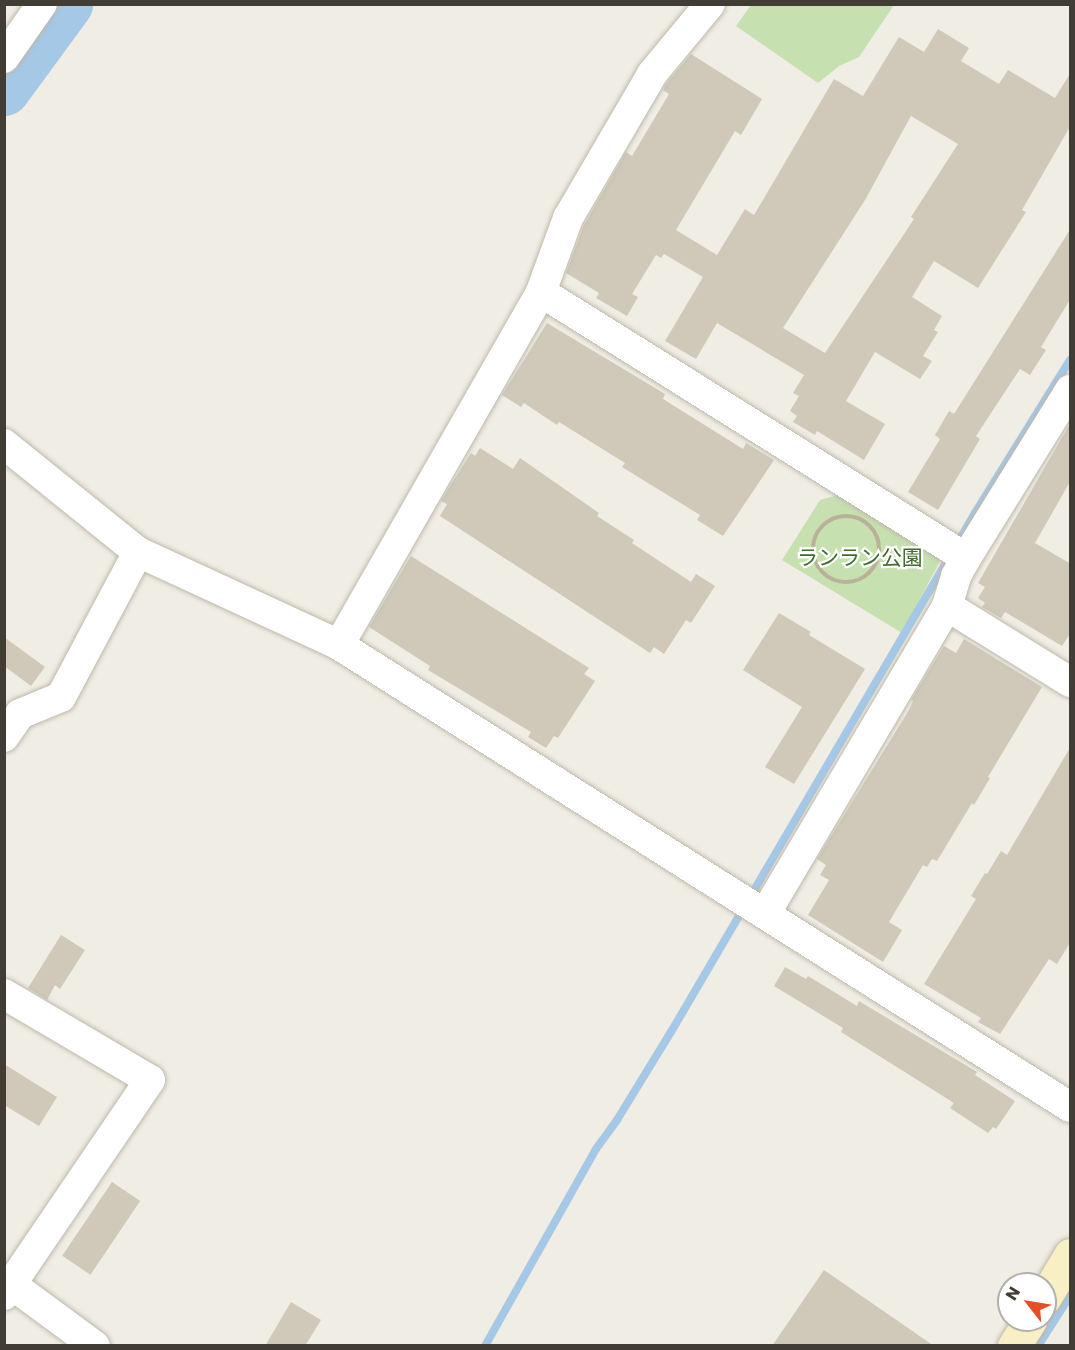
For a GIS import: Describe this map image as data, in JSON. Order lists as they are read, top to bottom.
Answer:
{
  "parks": ["ランラン公園"],
  "north": "top left"
}
